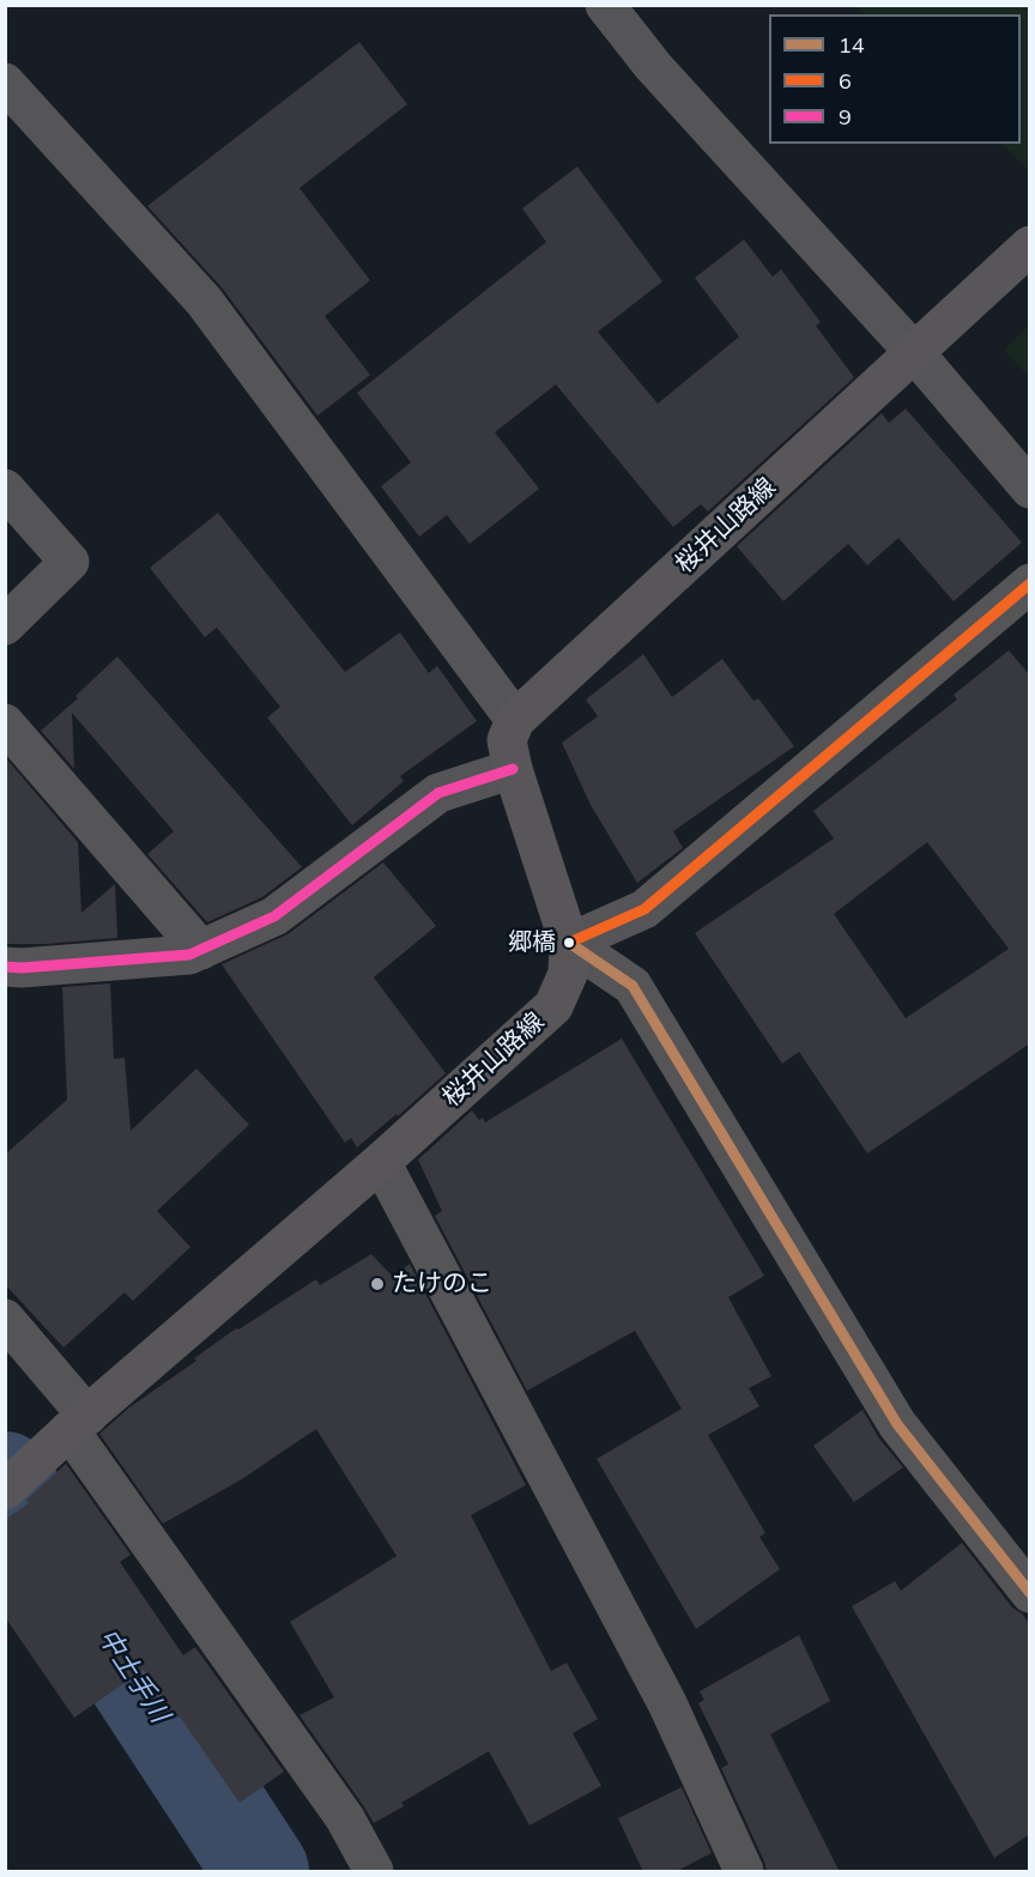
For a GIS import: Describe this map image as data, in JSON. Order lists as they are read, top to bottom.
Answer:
{
  "streets": {
    "main road": ["桜井山路線"]
  },
  "water": ["中土手川"],
  "places": ["郷橋", "たけのこ"],
  "lines": ["transit line 6", "transit line 9", "transit line 14"],
  "legend": ["14", "6", "9"]
}
